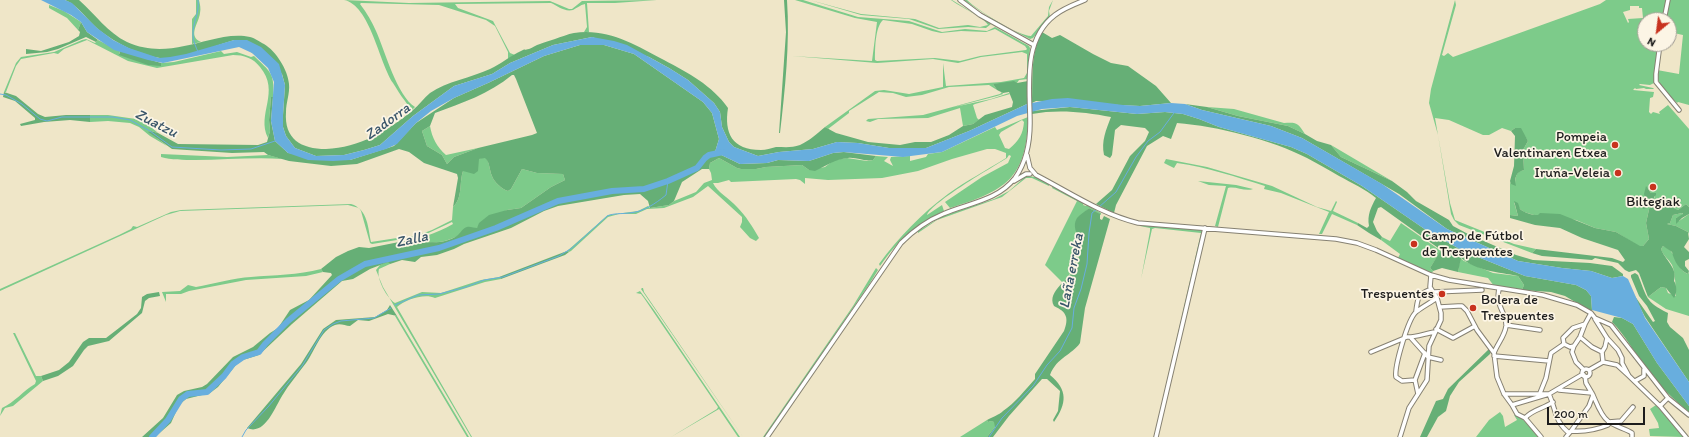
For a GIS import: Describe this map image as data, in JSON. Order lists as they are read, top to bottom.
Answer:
{
  "water": [
    "Zadorra",
    "Zuatzu",
    "Zalla",
    "Laña erreka"
  ],
  "places": [
    "Pompeia Valentinaren Etxea",
    "Iruña-Veleia",
    "Biltegiak",
    "Campo de Fútbol de Trespuentes",
    "Trespuentes",
    "Bolera de Trespuentes"
  ],
  "scale_bar": "200 m",
  "north": "bottom left"
}
